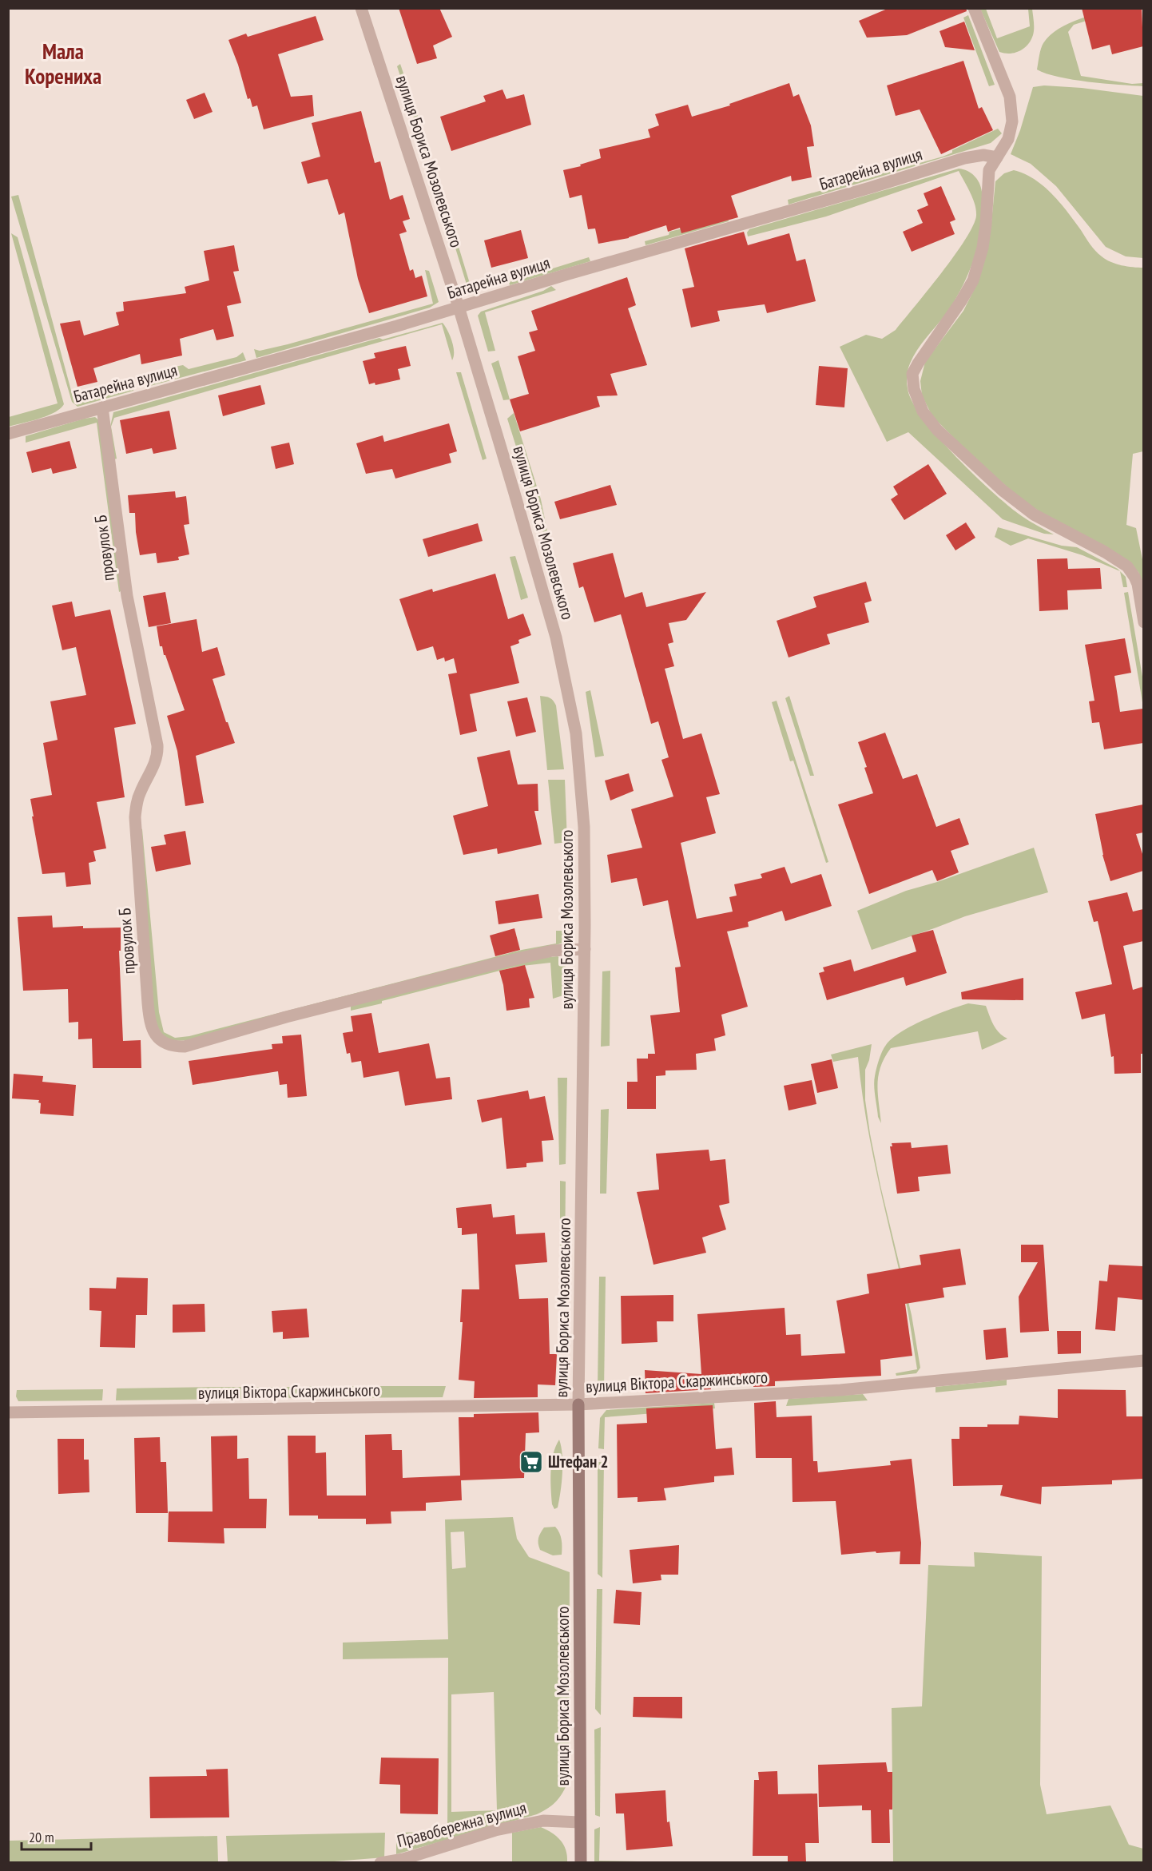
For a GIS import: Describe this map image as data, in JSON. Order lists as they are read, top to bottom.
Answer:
{
  "streets": {
    "street": [
      "вулиця Бориса Мозолевського",
      "Батарейна вулиця",
      "провулок Б",
      "вулиця Віктора Скаржинського",
      "Правобережна вулиця"
    ]
  },
  "crossings": [
    ["вулиця Бориса Мозолевського", "Батарейна вулиця"],
    ["вулиця Бориса Мозолевського", "провулок Б"],
    ["вулиця Бориса Мозолевського", "вулиця Віктора Скаржинського"],
    ["вулиця Бориса Мозолевського", "Правобережна вулиця"],
    ["Батарейна вулиця", "провулок Б"]
  ],
  "districts": ["Мала Корениха"],
  "places": {
    "supermarket": ["Штефан 2"]
  },
  "scale_bar": "20 m"
}
